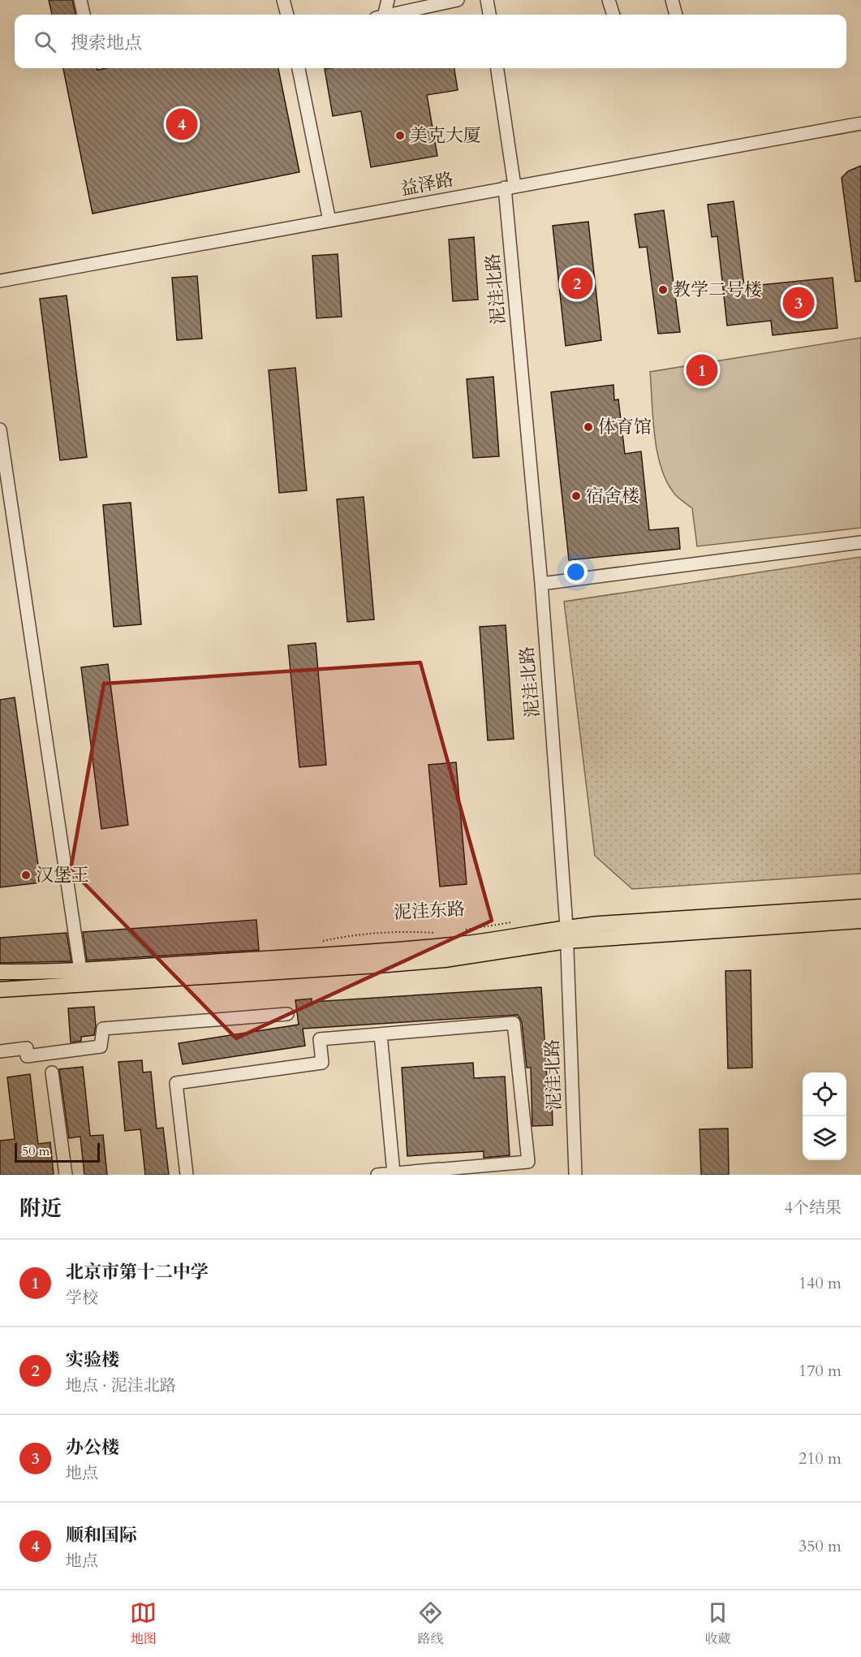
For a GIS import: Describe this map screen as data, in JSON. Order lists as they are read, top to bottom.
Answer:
{
  "streets": {
    "main road": ["泥洼东路"],
    "street": ["益泽路", "泥洼北路"]
  },
  "crossings": [
    ["益泽路", "泥洼北路"],
    ["泥洼北路", "泥洼东路"]
  ],
  "places": [
    "美克大厦",
    "教学二号楼",
    "体育馆",
    "宿舍楼",
    "汉堡王"
  ],
  "scale_bar": "50 m",
  "page": {
    "search": "搜索地点",
    "pins": [
      "4",
      "2",
      "3",
      "1"
    ],
    "scale": "50 m",
    "heading": ["附近", "4个结果"],
    "list": [
      {
        "mark": "1",
        "name": "北京市第十二中学",
        "note": "学校",
        "value": "140 m"
      },
      {
        "mark": "2",
        "name": "实验楼",
        "note": "地点 · 泥洼北路",
        "value": "170 m"
      },
      {
        "mark": "3",
        "name": "办公楼",
        "note": "地点",
        "value": "210 m"
      },
      {
        "mark": "4",
        "name": "顺和国际",
        "note": "地点",
        "value": "350 m"
      }
    ],
    "nav": ["地图", "路线", "收藏"]
  }
}
